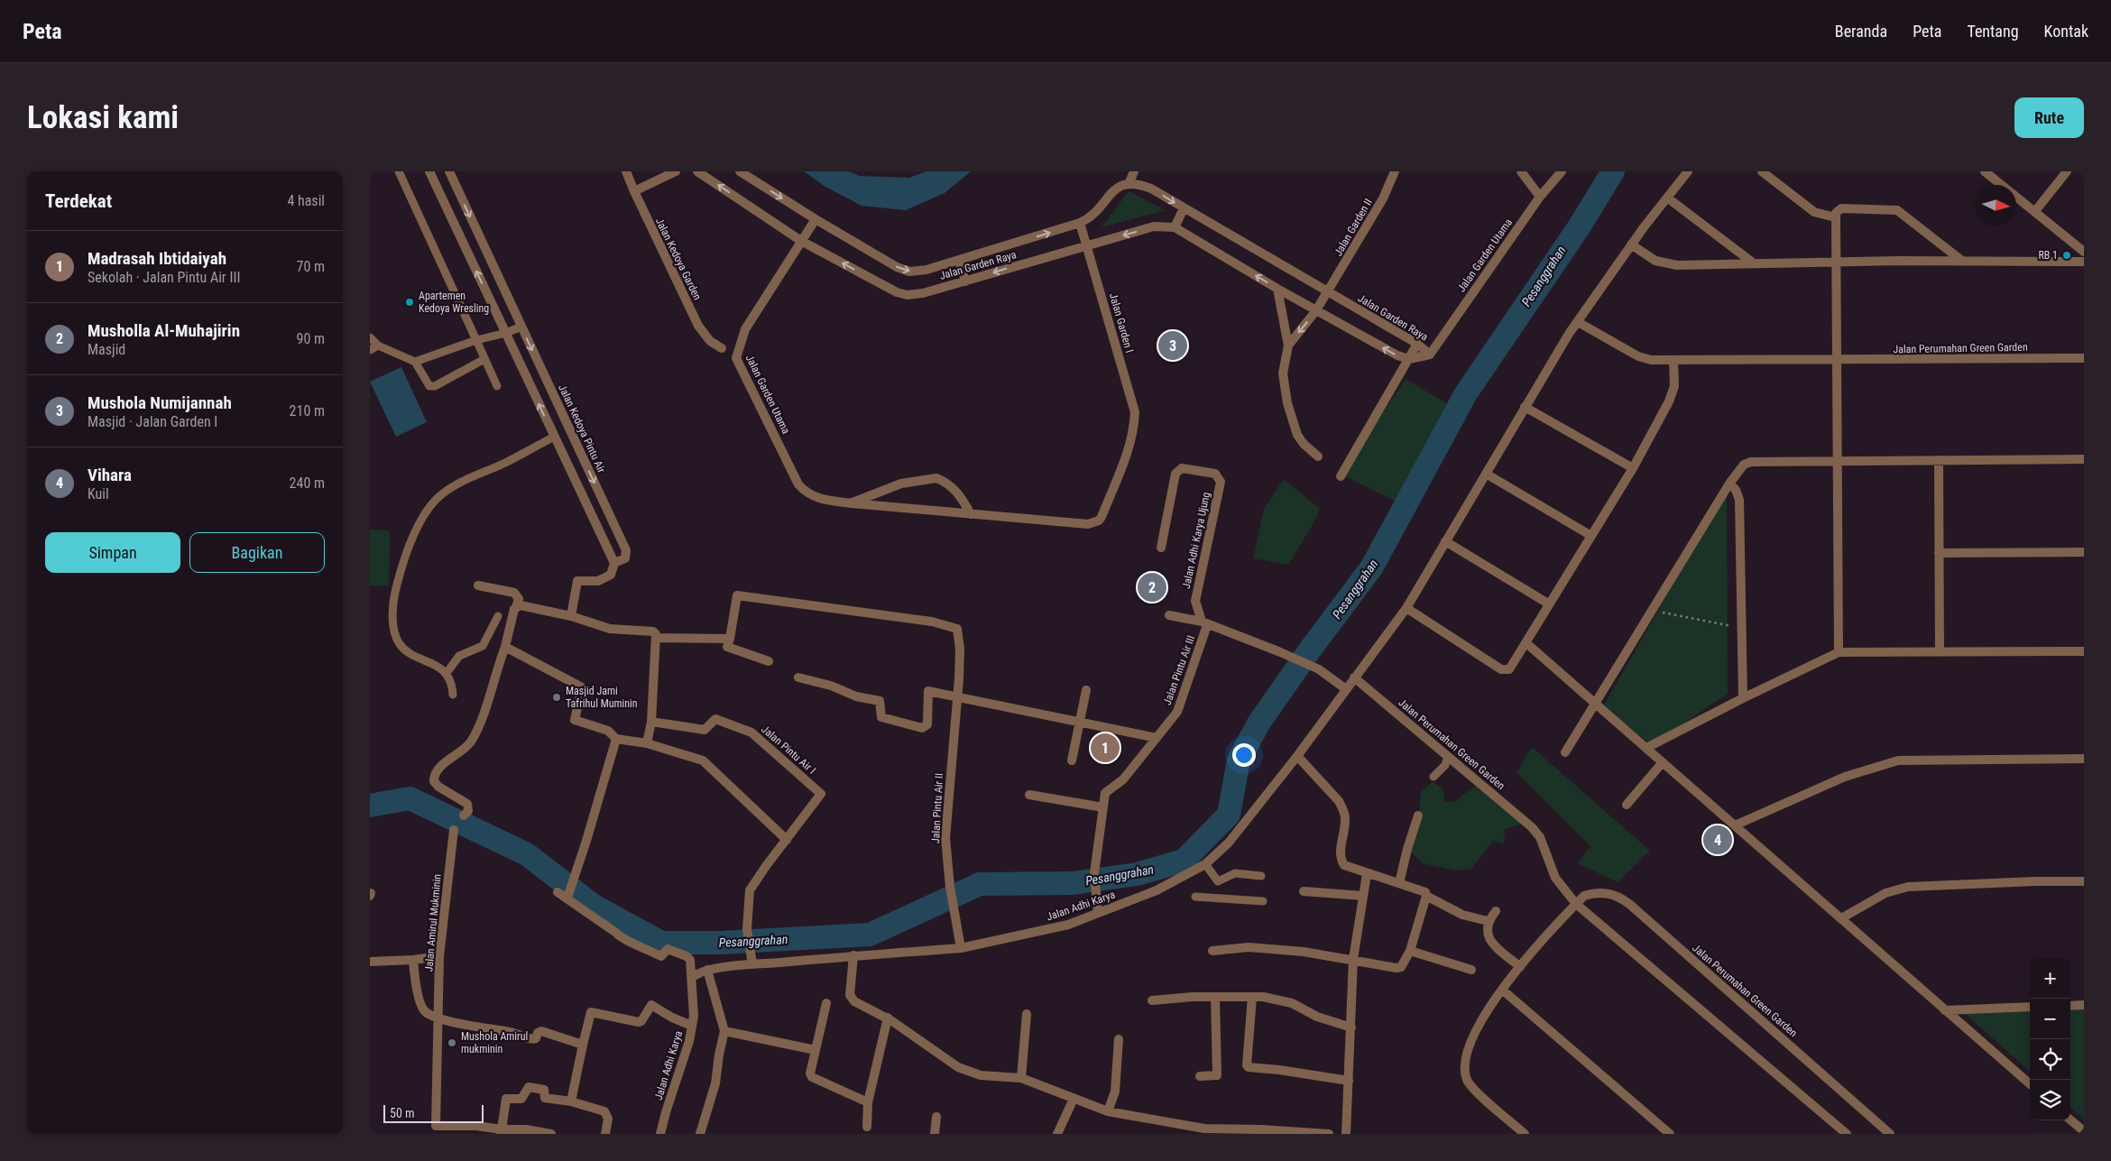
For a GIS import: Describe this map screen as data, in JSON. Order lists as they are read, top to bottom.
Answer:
{
  "streets": {
    "street": [
      "Jalan Garden II",
      "Jalan Garden Utama",
      "Jalan Kedoya Garden",
      "Jalan Garden Raya",
      "Jalan Garden I",
      "Jalan Perumahan Green Garden",
      "Jalan Kedoya Pintu Air",
      "Jalan Adhi Karya Ujung",
      "Jalan Pintu Air III",
      "Jalan Pintu Air I",
      "Jalan Pintu Air II",
      "Jalan Adhi Karya",
      "Jalan Amirul Mukminin"
    ]
  },
  "crossings": [
    ["Jalan Garden II", "Jalan Garden Raya"],
    ["Jalan Garden Utama", "Jalan Garden Raya"],
    ["Jalan Garden Utama", "Jalan Garden I"],
    ["Jalan Garden Raya", "Jalan Garden I"],
    ["Jalan Perumahan Green Garden", "Jalan Adhi Karya"],
    ["Jalan Adhi Karya Ujung", "Jalan Pintu Air III"],
    ["Jalan Pintu Air III", "Jalan Adhi Karya"],
    ["Jalan Pintu Air I", "Jalan Adhi Karya"],
    ["Jalan Pintu Air II", "Jalan Adhi Karya"]
  ],
  "water": ["Pesanggrahan"],
  "places": [
    "RB 1",
    "Apartemen Kedoya Wresling",
    "Masjid Jami Tafrihul Muminin",
    "Mushola Amirul mukminin"
  ],
  "scale_bar": "50 m",
  "north": "right",
  "page": {
    "header": "Peta",
    "nav": [
      "Beranda",
      "Peta",
      "Tentang",
      "Kontak"
    ],
    "buttons": [
      "Rute",
      ["Simpan", "Bagikan"]
    ],
    "title": "Lokasi kami",
    "heading": ["Terdekat", "4 hasil"],
    "list": [
      {
        "mark": "1",
        "name": "Madrasah Ibtidaiyah",
        "note": "Sekolah · Jalan Pintu Air III",
        "value": "70 m"
      },
      {
        "mark": "2",
        "name": "Musholla Al-Muhajirin",
        "note": "Masjid",
        "value": "90 m"
      },
      {
        "mark": "3",
        "name": "Mushola Numijannah",
        "note": "Masjid · Jalan Garden I",
        "value": "210 m"
      },
      {
        "mark": "4",
        "name": "Vihara",
        "note": "Kuil",
        "value": "240 m"
      }
    ],
    "pins": [
      "3",
      "2",
      "1",
      "4"
    ],
    "map_buttons": ["+", "−"],
    "scale": "50 m"
  }
}
